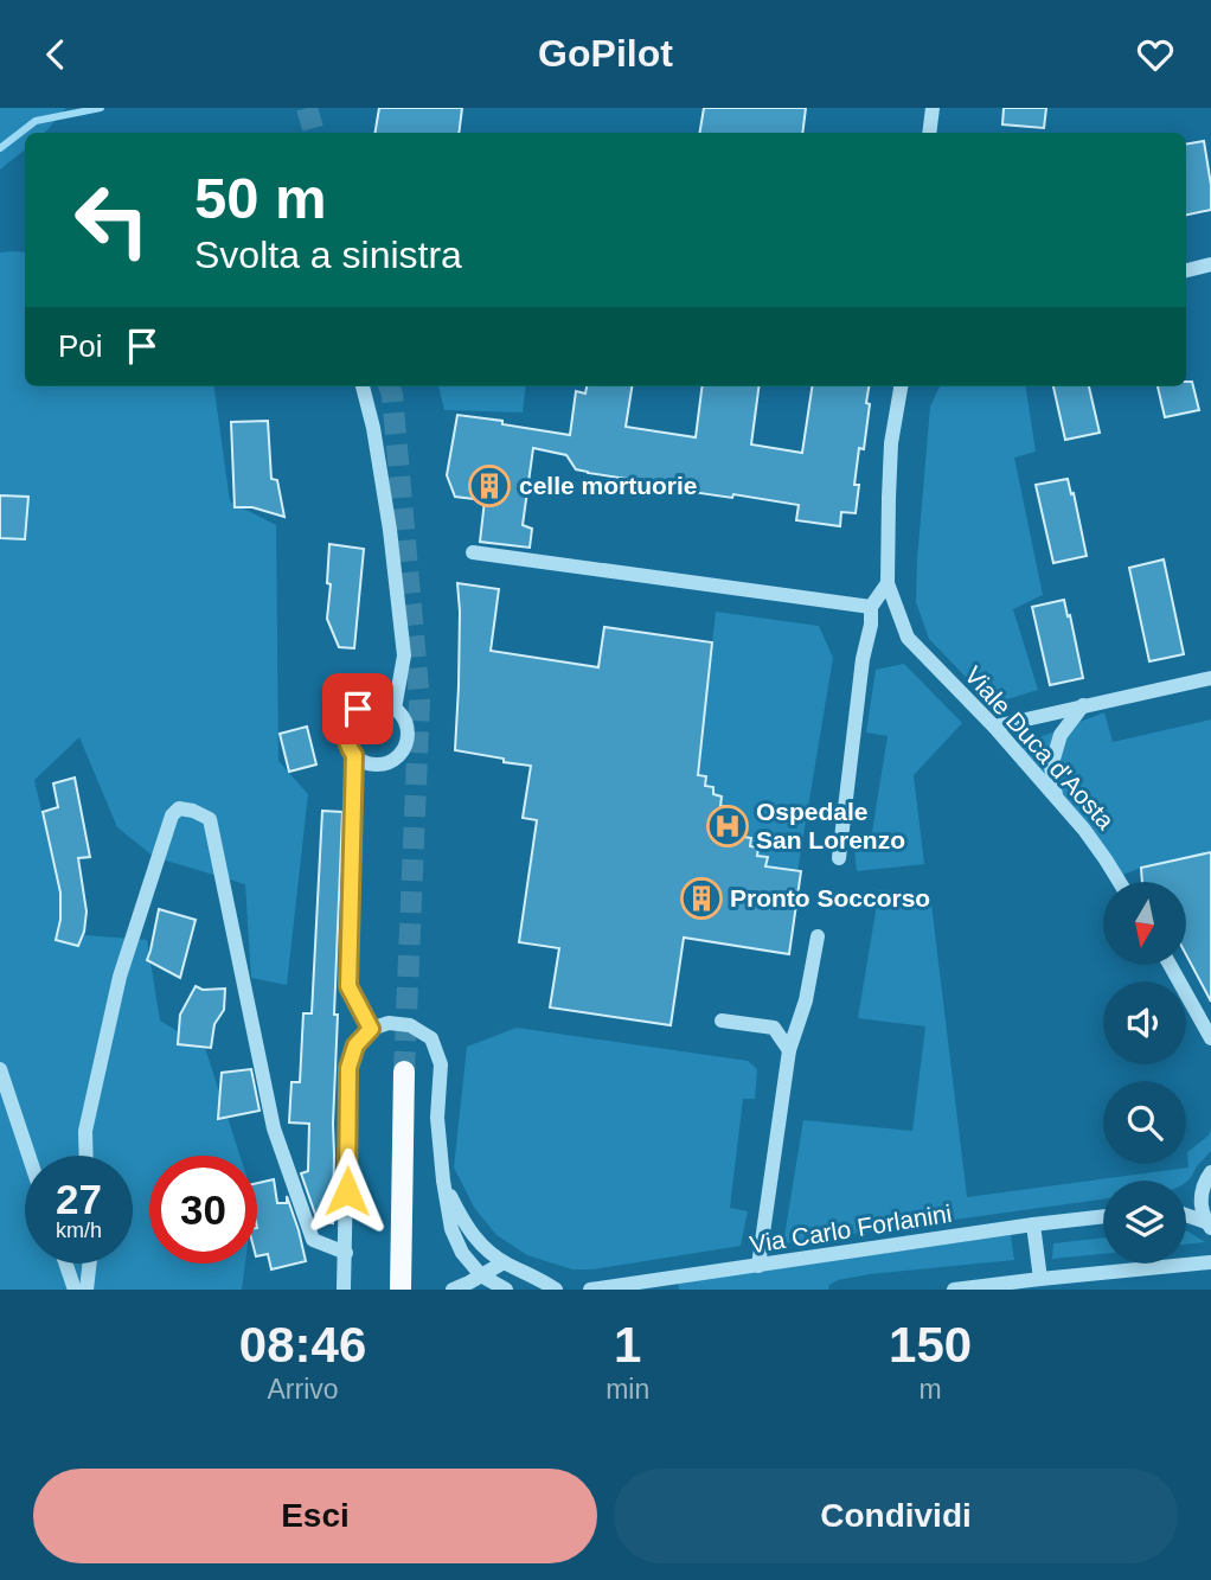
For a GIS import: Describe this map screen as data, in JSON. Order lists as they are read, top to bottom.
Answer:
{
  "streets": {
    "street": ["Viale Duca d'Aosta", "Via Carlo Forlanini"]
  },
  "places": {
    "building": ["celle mortuorie", "Pronto Soccorso"],
    "hospital": ["Ospedale San Lorenzo"]
  },
  "north": "bottom",
  "page": {
    "header": "GoPilot",
    "turn": ["50 m", "Svolta a sinistra"],
    "then": "Poi",
    "speed": "27 km/h",
    "limit": "30",
    "eta": [
      "08:46",
      "Arrivo",
      "1",
      "min",
      "150",
      "m"
    ],
    "buttons": ["Esci", "Condividi"]
  }
}
